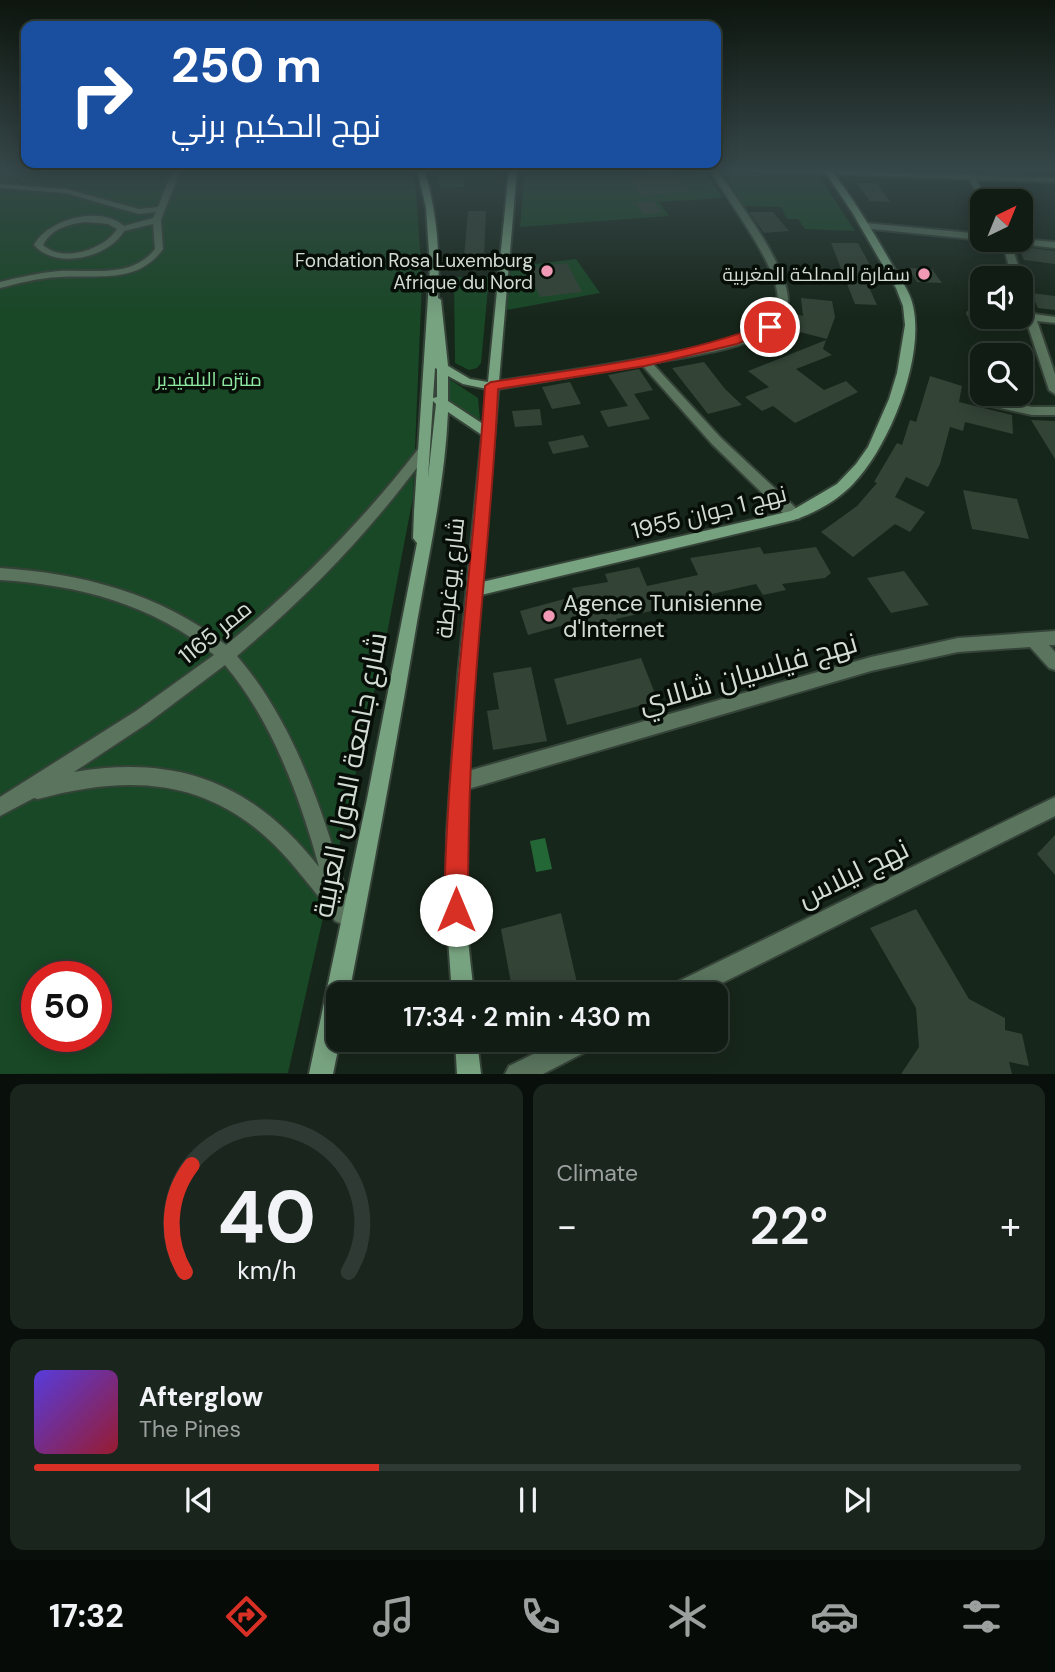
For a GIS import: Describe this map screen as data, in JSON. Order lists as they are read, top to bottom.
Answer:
{
  "streets": {
    "street": [
      "نهج 1 جوان 1955",
      "شارع يوغرطة",
      "ممر 1165",
      "نهج فيلسيان شالاي",
      "شارع جامعة الدول العربية",
      "نهج ليلاس"
    ]
  },
  "crossings": [
    ["نهج 1 جوان 1955", "شارع يوغرطة"],
    ["شارع يوغرطة", "نهج فيلسيان شالاي"],
    ["ممر 1165", "شارع جامعة الدول العربية"]
  ],
  "parks": ["منتزه البلفيدير"],
  "places": ["Fondation Rosa Luxemburg Afrique du Nord", "سفارة المملكة المغربية", "Agence Tunisienne d'Internet"],
  "north": "top right",
  "page": {
    "turn": ["250 m", "نهج الحكيم برني"],
    "limit": "50",
    "trip": "17:34 · 2 min · 430 m",
    "tile": "Climate",
    "heat": ["−", "22°", "+"],
    "song": ["Afterglow", "The Pines"],
    "tabs": "17:32",
    "gauge": ["40", "km/h"]
  }
}
